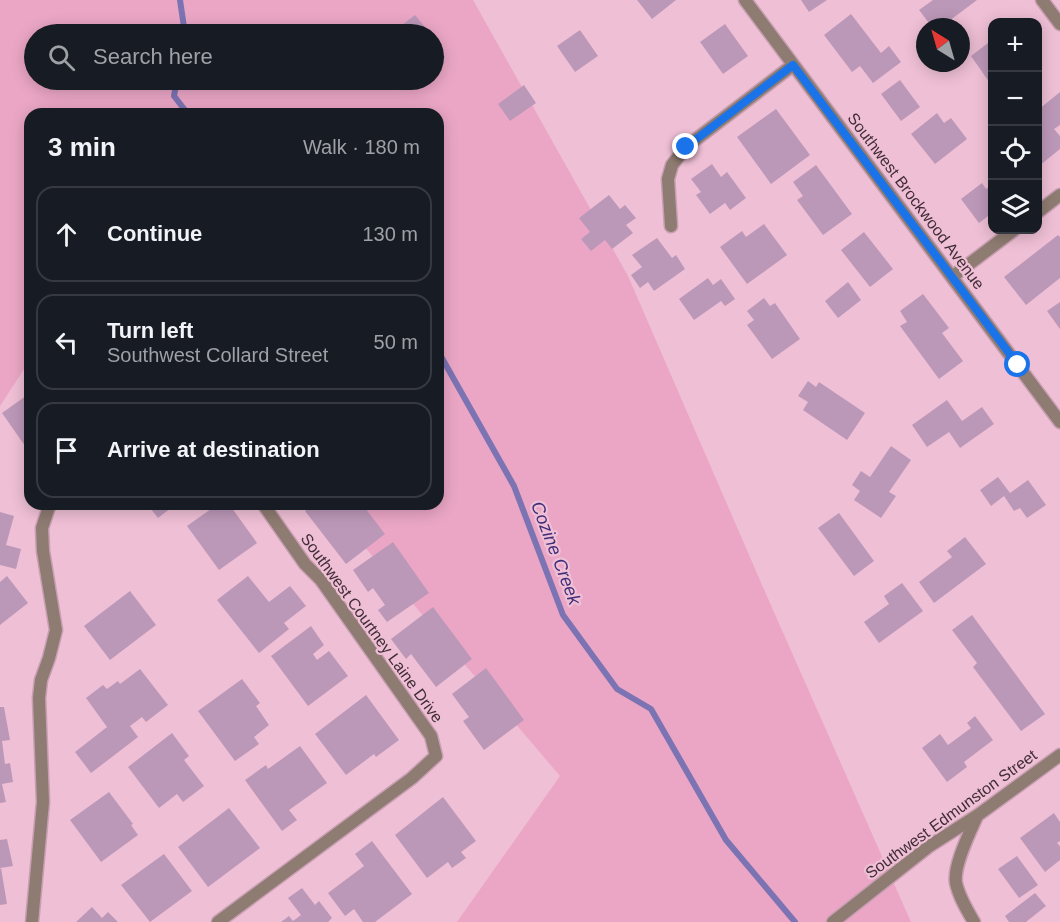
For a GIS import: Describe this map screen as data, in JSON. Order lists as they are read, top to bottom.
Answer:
{
  "streets": {
    "street": ["Southwest Brockwood Avenue", "Southwest Courtney Laine Drive", "Southwest Edmunston Street"]
  },
  "water": ["Cozine Creek"],
  "north": "top left",
  "page": {
    "map_buttons": ["+", "−"],
    "search": "Search here",
    "heading": ["3 min", "Walk · 180 m"],
    "list": [
      ["Continue", "130 m"],
      ["Turn left", "Southwest Collard Street", "50 m"],
      "Arrive at destination"
    ]
  }
}
